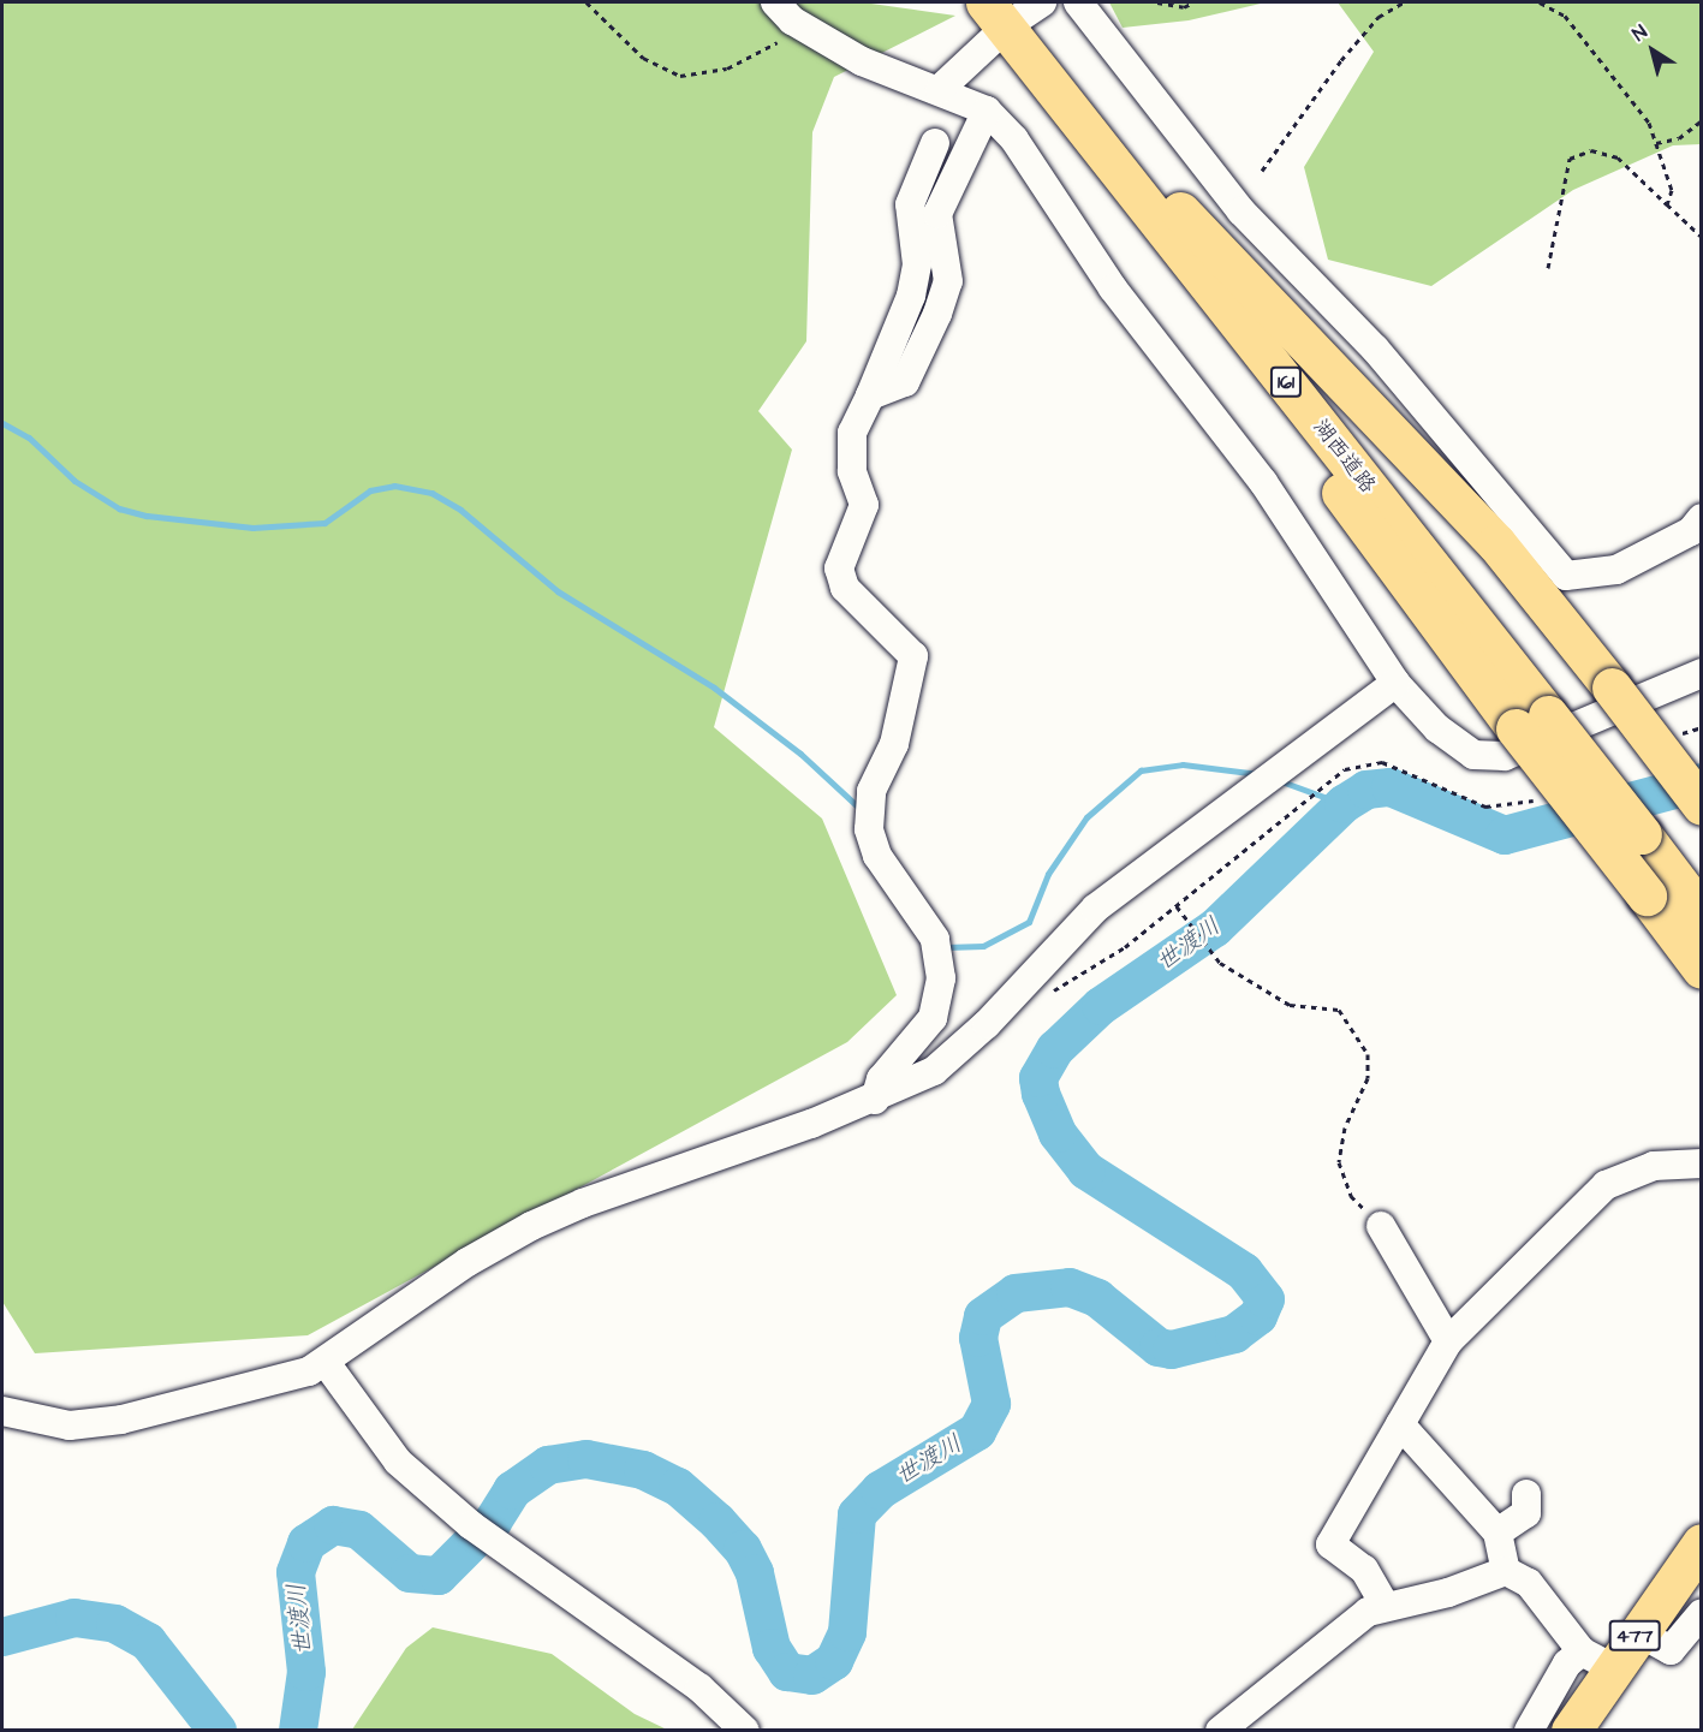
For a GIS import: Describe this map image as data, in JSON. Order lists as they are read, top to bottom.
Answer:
{
  "streets": {
    "highway": ["161", "湖西道路", "477"]
  },
  "water": ["世渡川"],
  "north": "top left"
}
